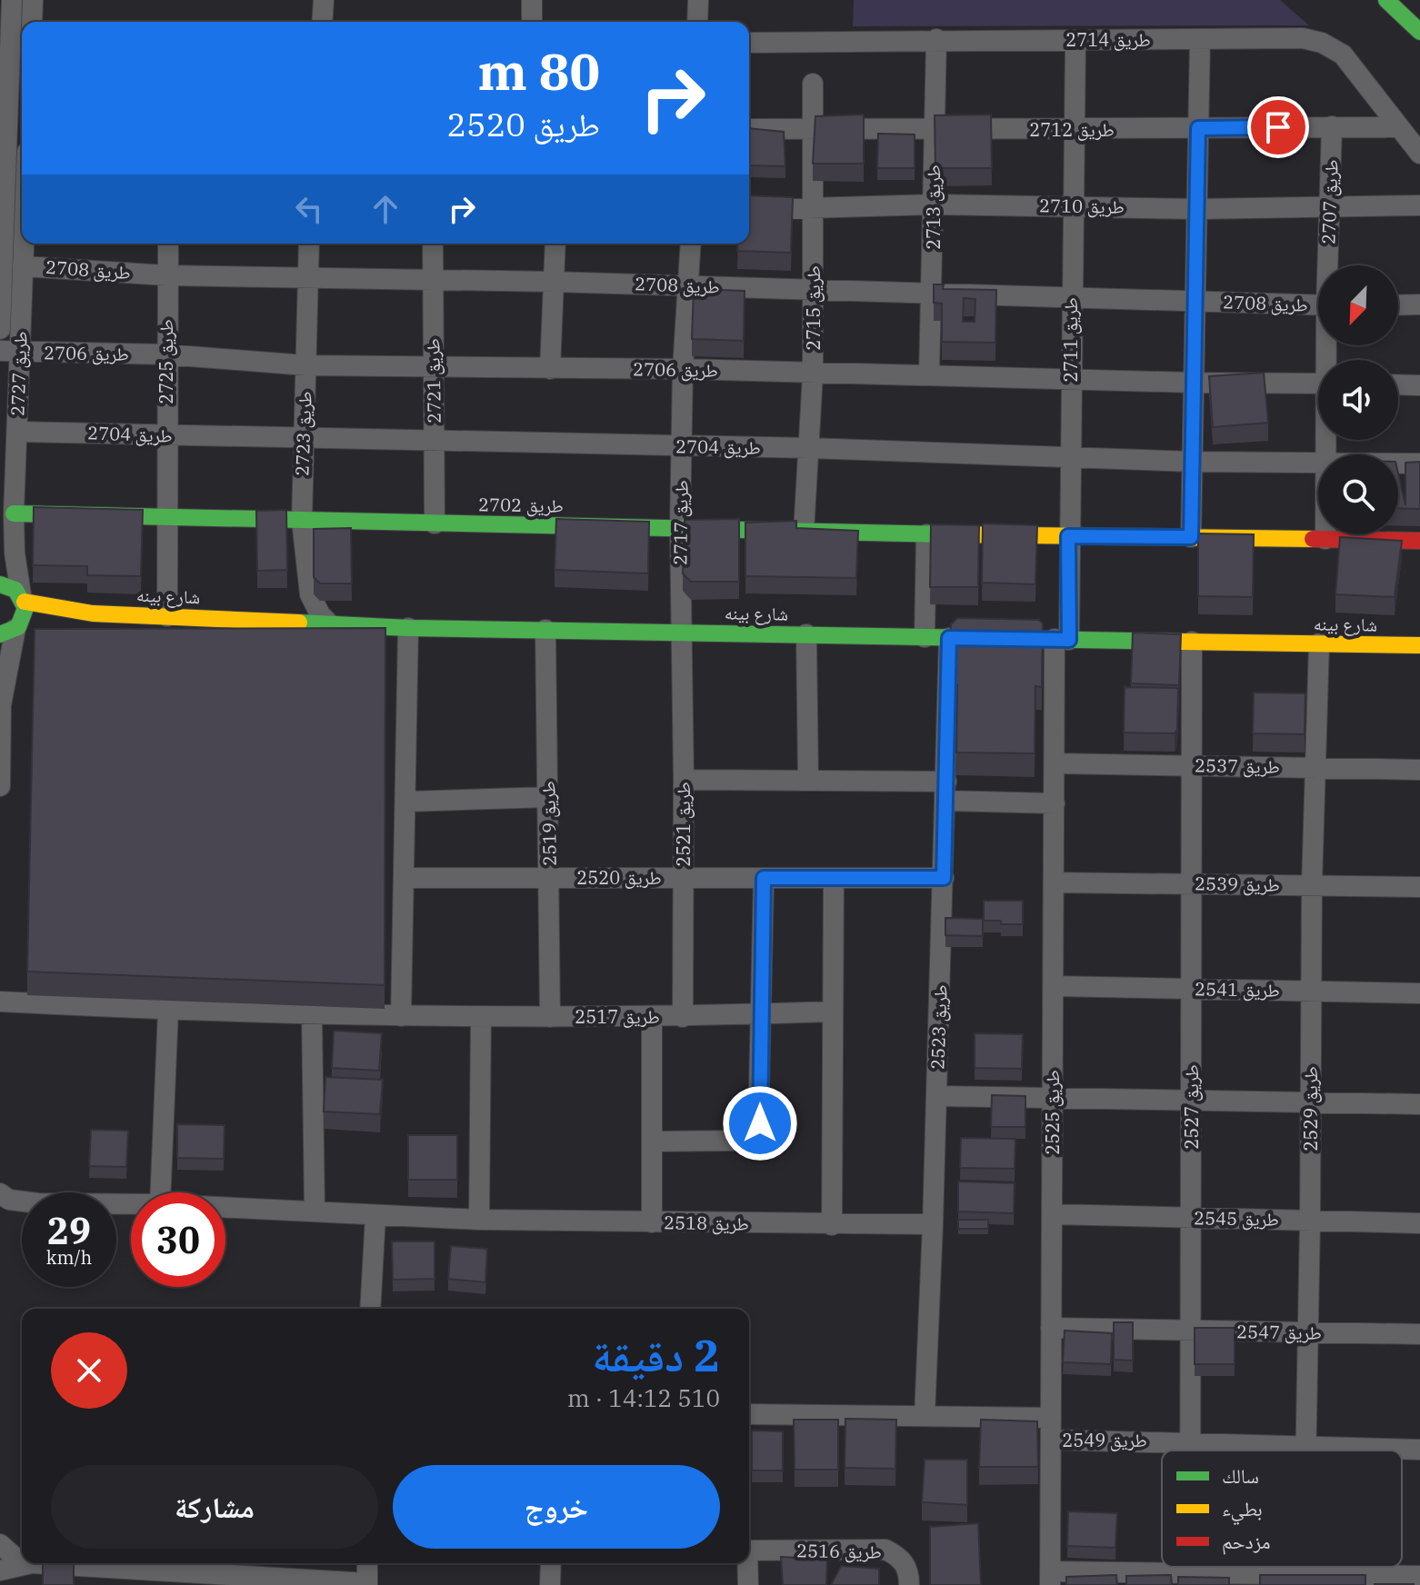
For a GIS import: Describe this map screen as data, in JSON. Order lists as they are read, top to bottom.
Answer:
{
  "streets": {
    "street": [
      "طريق 2714",
      "طريق 2712",
      "طريق 2707",
      "طريق 2710",
      "طريق 2713",
      "طريق 2708",
      "طريق 2715",
      "طريق 2711",
      "طريق 2706",
      "طريق 2725",
      "طريق 2727",
      "طريق 2721",
      "طريق 2723",
      "طريق 2704",
      "طريق 2702",
      "طريق 2717",
      "شارع بينه",
      "طريق 2537",
      "طريق 2519",
      "طريق 2521",
      "طريق 2520",
      "طريق 2539",
      "طريق 2541",
      "طريق 2517",
      "طريق 2523",
      "طريق 2527",
      "طريق 2529",
      "طريق 2525",
      "طريق 2545",
      "طريق 2518",
      "طريق 2547",
      "طريق 2549",
      "طريق 2516"
    ]
  },
  "crossings": [
    ["طريق 2714", "طريق 2712"],
    ["طريق 2714", "طريق 2713"],
    ["طريق 2714", "طريق 2711"],
    ["طريق 2712", "طريق 2707"],
    ["طريق 2712", "طريق 2713"],
    ["طريق 2712", "طريق 2715"],
    ["طريق 2712", "طريق 2711"],
    ["طريق 2707", "طريق 2710"],
    ["طريق 2707", "طريق 2702"],
    ["طريق 2710", "طريق 2713"],
    ["طريق 2710", "طريق 2715"],
    ["طريق 2710", "طريق 2711"],
    ["طريق 2713", "طريق 2708"],
    ["طريق 2713", "طريق 2706"],
    ["طريق 2708", "طريق 2715"],
    ["طريق 2708", "طريق 2711"],
    ["طريق 2708", "طريق 2725"],
    ["طريق 2708", "طريق 2727"],
    ["طريق 2708", "طريق 2721"],
    ["طريق 2708", "طريق 2723"],
    ["طريق 2708", "طريق 2717"],
    ["طريق 2715", "طريق 2706"],
    ["طريق 2715", "طريق 2704"],
    ["طريق 2715", "طريق 2702"],
    ["طريق 2711", "طريق 2706"],
    ["طريق 2711", "طريق 2704"],
    ["طريق 2711", "طريق 2702"],
    ["طريق 2711", "شارع بينه"],
    ["طريق 2711", "طريق 2525"],
    ["طريق 2706", "طريق 2725"],
    ["طريق 2706", "طريق 2727"],
    ["طريق 2706", "طريق 2721"],
    ["طريق 2706", "طريق 2723"],
    ["طريق 2706", "طريق 2717"],
    ["طريق 2725", "طريق 2704"],
    ["طريق 2725", "طريق 2702"],
    ["طريق 2725", "شارع بينه"],
    ["طريق 2727", "طريق 2704"],
    ["طريق 2727", "طريق 2702"],
    ["طريق 2727", "شارع بينه"],
    ["طريق 2721", "طريق 2704"],
    ["طريق 2721", "طريق 2702"],
    ["طريق 2723", "طريق 2704"],
    ["طريق 2723", "طريق 2702"],
    ["طريق 2723", "شارع بينه"],
    ["طريق 2704", "طريق 2717"],
    ["طريق 2702", "طريق 2717"],
    ["طريق 2717", "شارع بينه"],
    ["طريق 2717", "طريق 2521"],
    ["شارع بينه", "طريق 2519"],
    ["شارع بينه", "طريق 2521"],
    ["شارع بينه", "طريق 2523"],
    ["شارع بينه", "طريق 2527"],
    ["شارع بينه", "طريق 2529"],
    ["شارع بينه", "طريق 2525"],
    ["طريق 2537", "طريق 2527"],
    ["طريق 2537", "طريق 2529"],
    ["طريق 2537", "طريق 2525"],
    ["طريق 2519", "طريق 2520"],
    ["طريق 2519", "طريق 2517"],
    ["طريق 2521", "طريق 2520"],
    ["طريق 2521", "طريق 2517"],
    ["طريق 2520", "طريق 2523"],
    ["طريق 2539", "طريق 2527"],
    ["طريق 2539", "طريق 2529"],
    ["طريق 2539", "طريق 2525"],
    ["طريق 2541", "طريق 2527"],
    ["طريق 2541", "طريق 2529"],
    ["طريق 2541", "طريق 2525"],
    ["طريق 2523", "طريق 2518"],
    ["طريق 2523", "طريق 2549"],
    ["طريق 2527", "طريق 2545"],
    ["طريق 2527", "طريق 2547"],
    ["طريق 2527", "طريق 2549"],
    ["طريق 2529", "طريق 2545"],
    ["طريق 2529", "طريق 2547"],
    ["طريق 2529", "طريق 2549"],
    ["طريق 2525", "طريق 2545"],
    ["طريق 2525", "طريق 2547"],
    ["طريق 2525", "طريق 2549"]
  ],
  "legend": ["سالك", "بطيء", "مزدحم"],
  "north": "bottom left",
  "page": {
    "turn": ["80 m", "طريق 2520"],
    "speed": "29 km/h",
    "limit": "30",
    "heading": ["2 دقيقة", "510 m · 14:12"],
    "buttons": ["خروج", "مشاركة"]
  }
}
